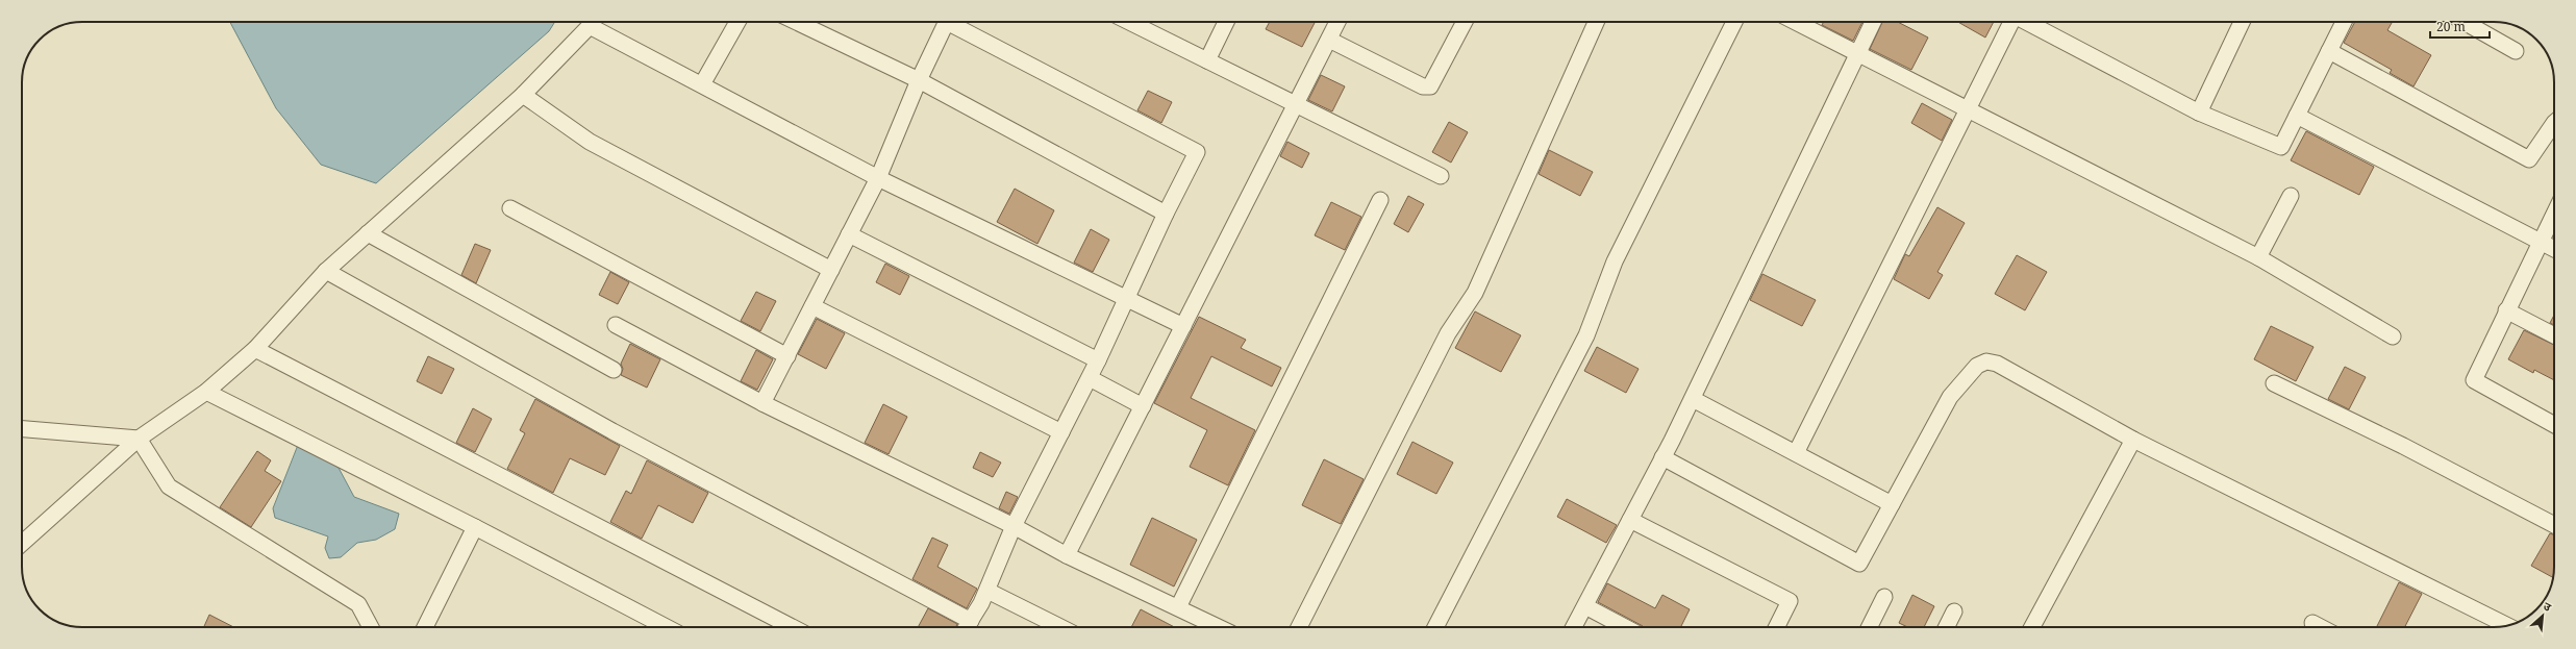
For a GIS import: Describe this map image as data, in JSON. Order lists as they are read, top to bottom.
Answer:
{
  "scale_bar": "20 m",
  "north": "top right"
}
